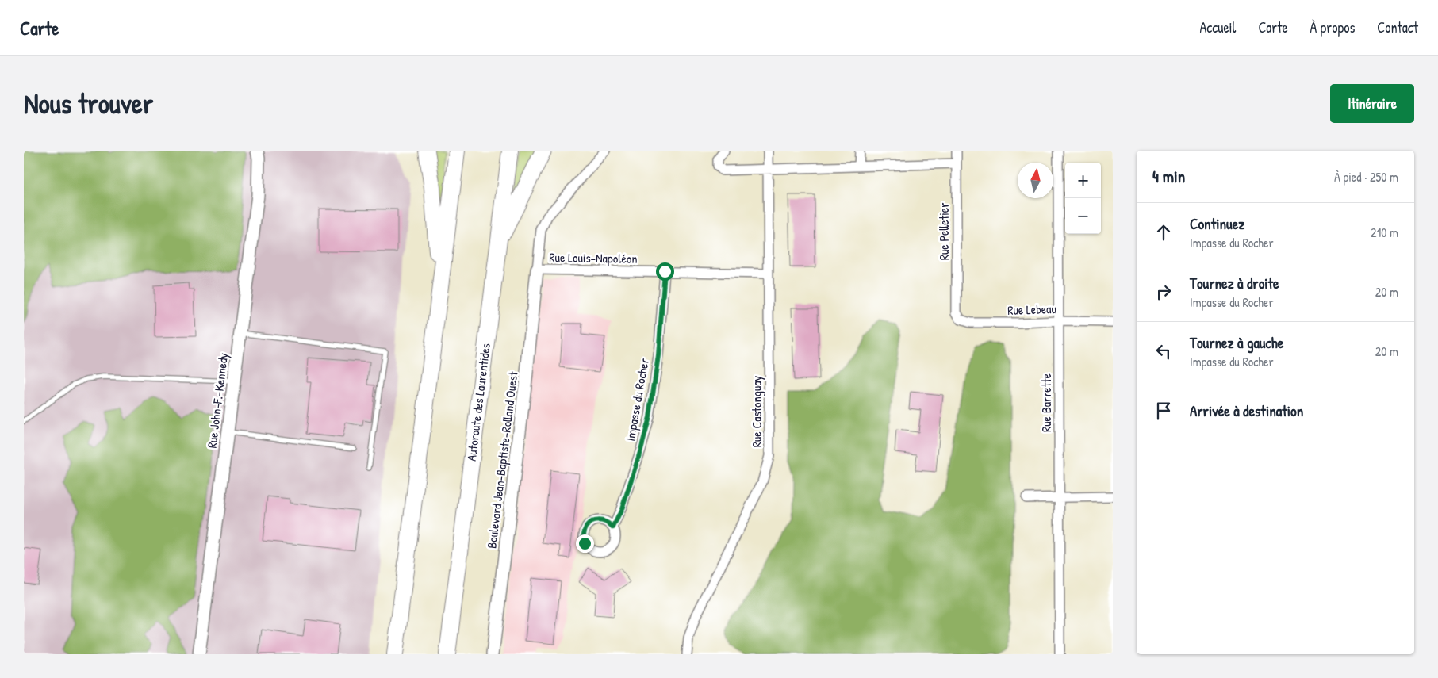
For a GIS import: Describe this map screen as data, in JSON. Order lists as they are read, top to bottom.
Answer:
{
  "streets": {
    "highway": ["Autoroute des Laurentides"],
    "street": [
      "Rue Pelletier",
      "Rue Louis-Napoléon",
      "Rue Lebeau",
      "Impasse du Rocher",
      "Rue John-F.-Kennedy",
      "Rue Barrette",
      "Rue Castonguay",
      "Boulevard Jean-Baptiste-Rolland Ouest"
    ]
  },
  "crossings": [
    ["Rue Pelletier", "Rue Lebeau"],
    ["Rue Louis-Napoléon", "Impasse du Rocher"],
    ["Rue Louis-Napoléon", "Rue Castonguay"],
    ["Rue Louis-Napoléon", "Boulevard Jean-Baptiste-Rolland Ouest"],
    ["Rue Lebeau", "Rue Barrette"]
  ],
  "north": "top",
  "page": {
    "header": "Carte",
    "nav": [
      "Accueil",
      "Carte",
      "À propos",
      "Contact"
    ],
    "buttons": "Itinéraire",
    "title": "Nous trouver",
    "heading": ["4 min", "À pied · 250 m"],
    "map_buttons": ["+", "−"],
    "list": [
      ["Continuez", "Impasse du Rocher", "210 m"],
      ["Tournez à droite", "Impasse du Rocher", "20 m"],
      ["Tournez à gauche", "Impasse du Rocher", "20 m"],
      "Arrivée à destination"
    ]
  }
}
